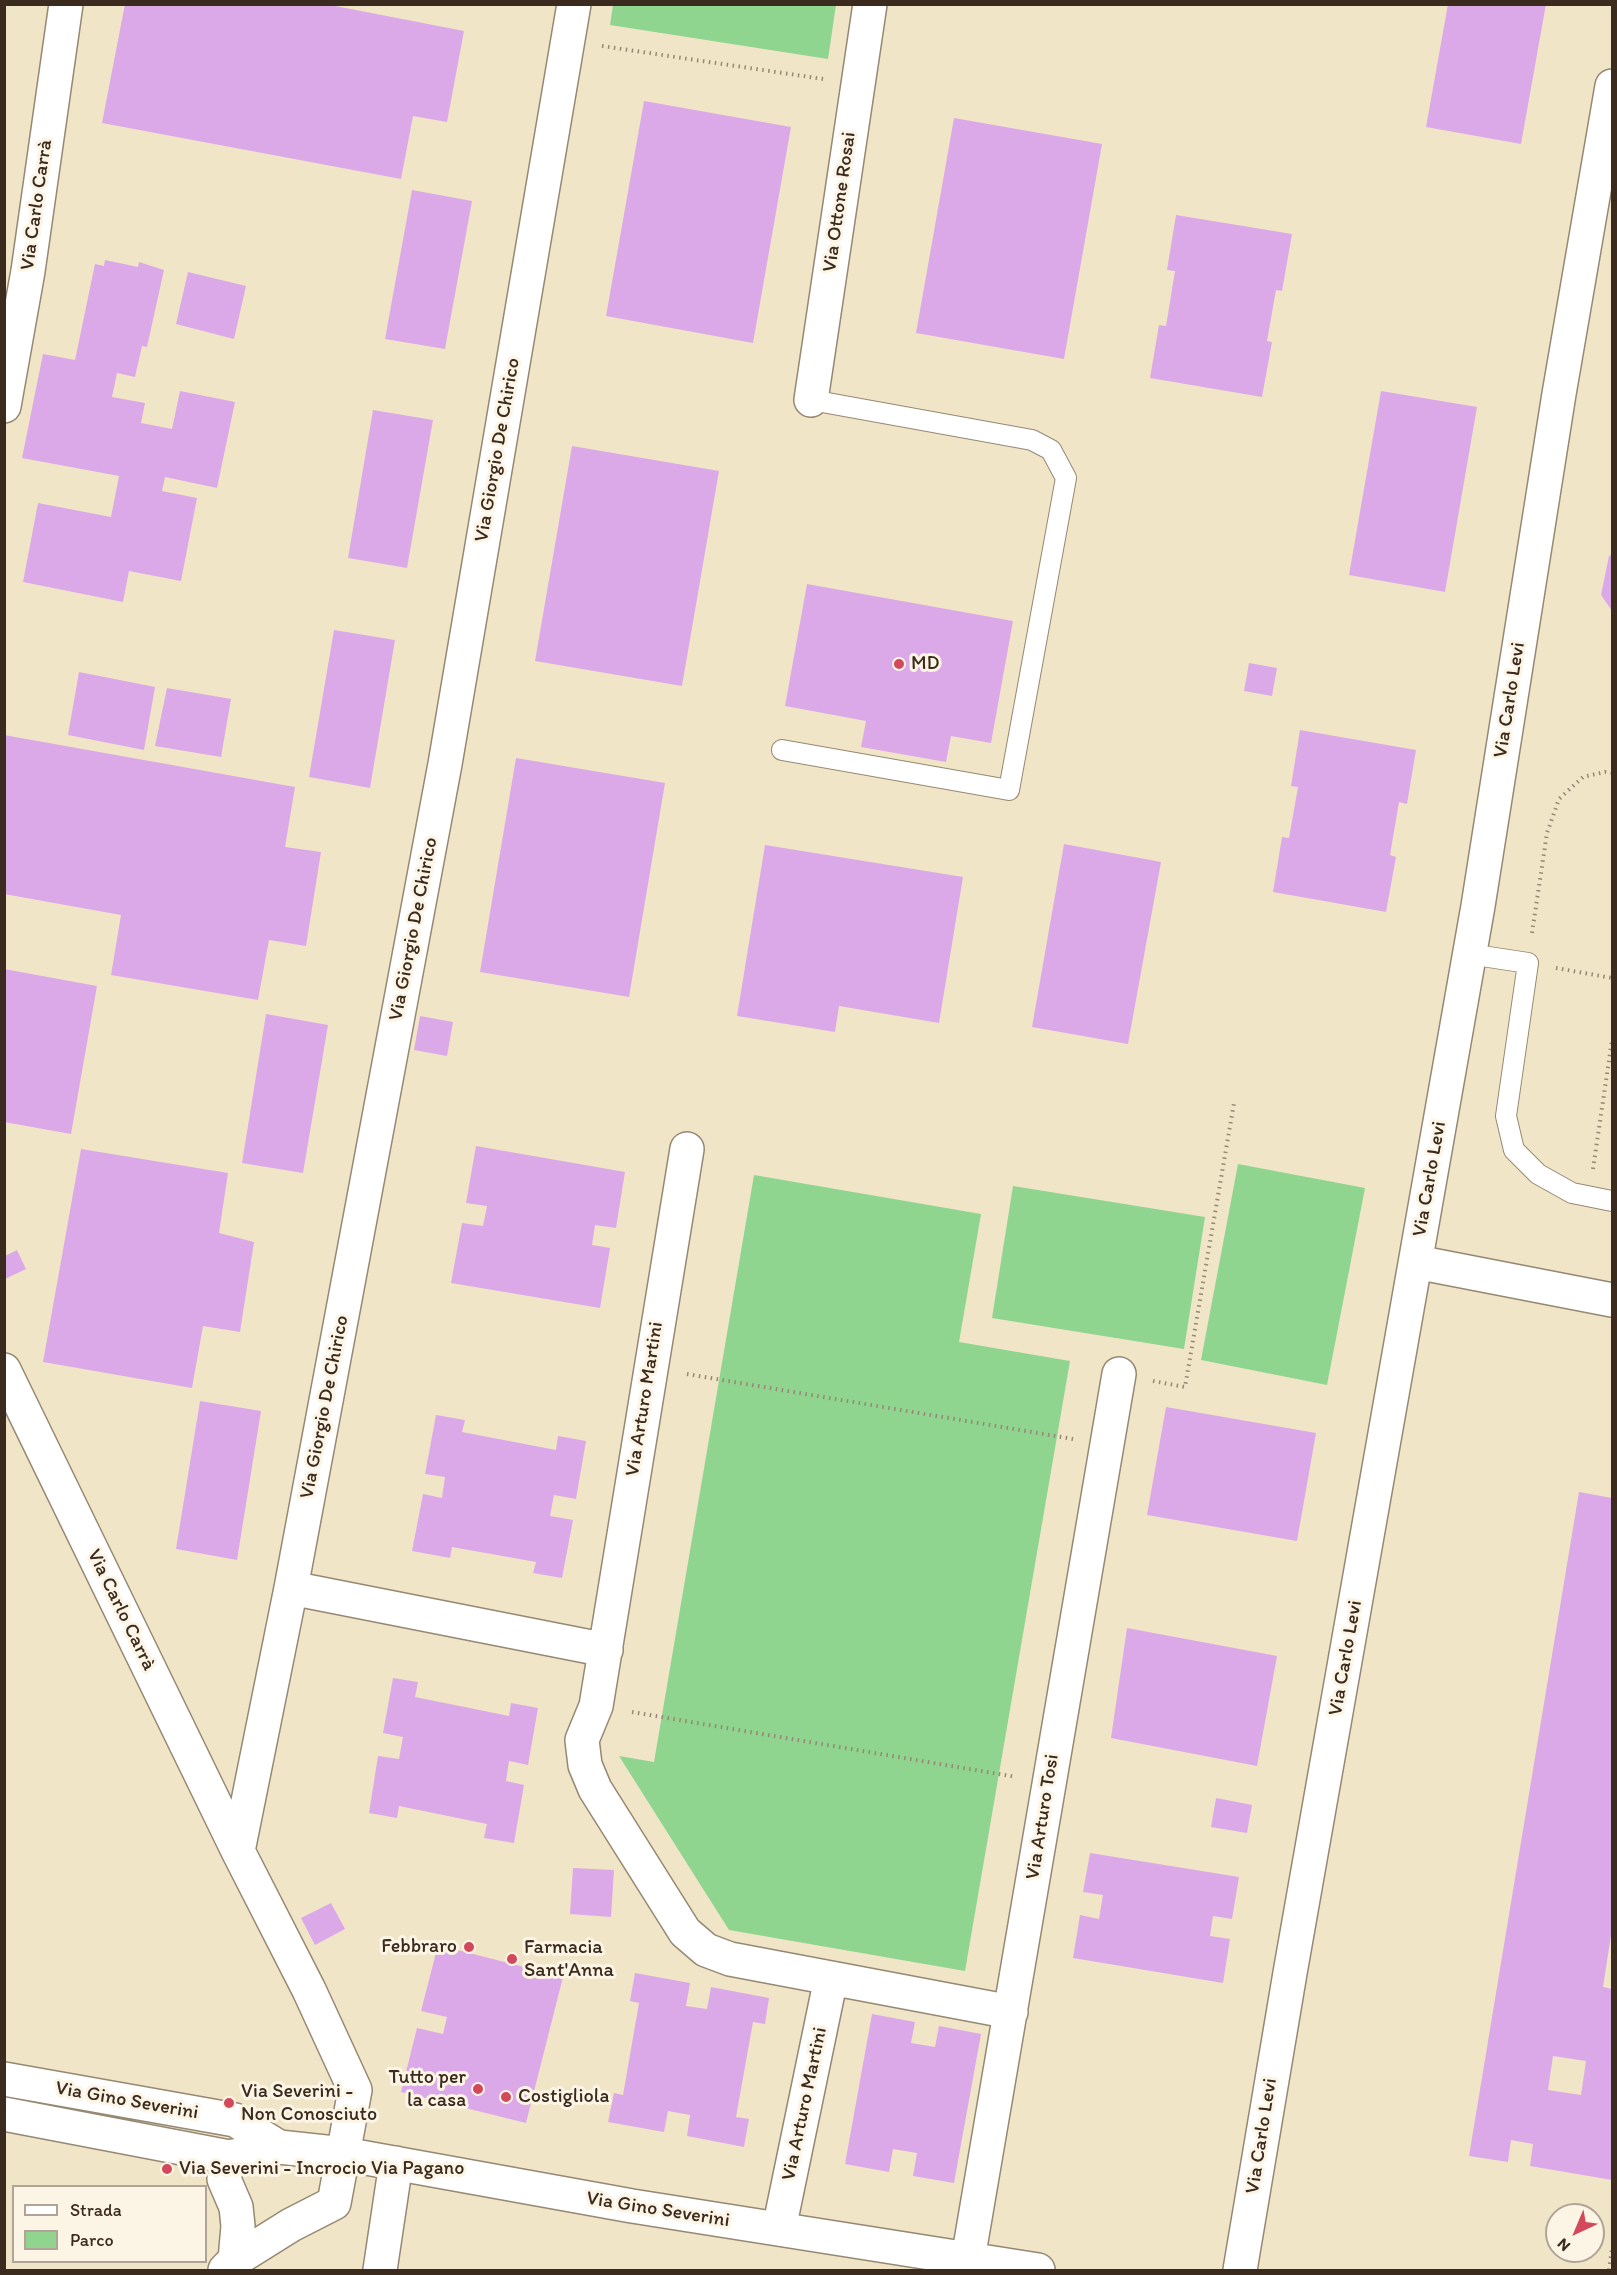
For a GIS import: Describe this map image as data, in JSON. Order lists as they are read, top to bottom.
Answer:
{
  "streets": {
    "street": [
      "Via Ottone Rosai",
      "Via Carlo Carrà",
      "Via Giorgio De Chirico",
      "Via Carlo Levi",
      "Via Arturo Martini",
      "Via Arturo Tosi",
      "Via Gino Severini"
    ]
  },
  "crossings": [
    ["Via Carlo Carrà", "Via Giorgio De Chirico"],
    ["Via Carlo Carrà", "Via Gino Severini"],
    ["Via Arturo Martini", "Via Arturo Tosi"],
    ["Via Arturo Martini", "Via Gino Severini"],
    ["Via Arturo Tosi", "Via Gino Severini"]
  ],
  "places": [
    "MD",
    "Febbraro",
    "Farmacia Sant'Anna",
    "Tutto per la casa",
    "Costigliola",
    "Via Severini - Non Conosciuto",
    "Via Severini - Incrocio Via Pagano"
  ],
  "legend": ["Strada", "Parco"],
  "north": "bottom left"
}
